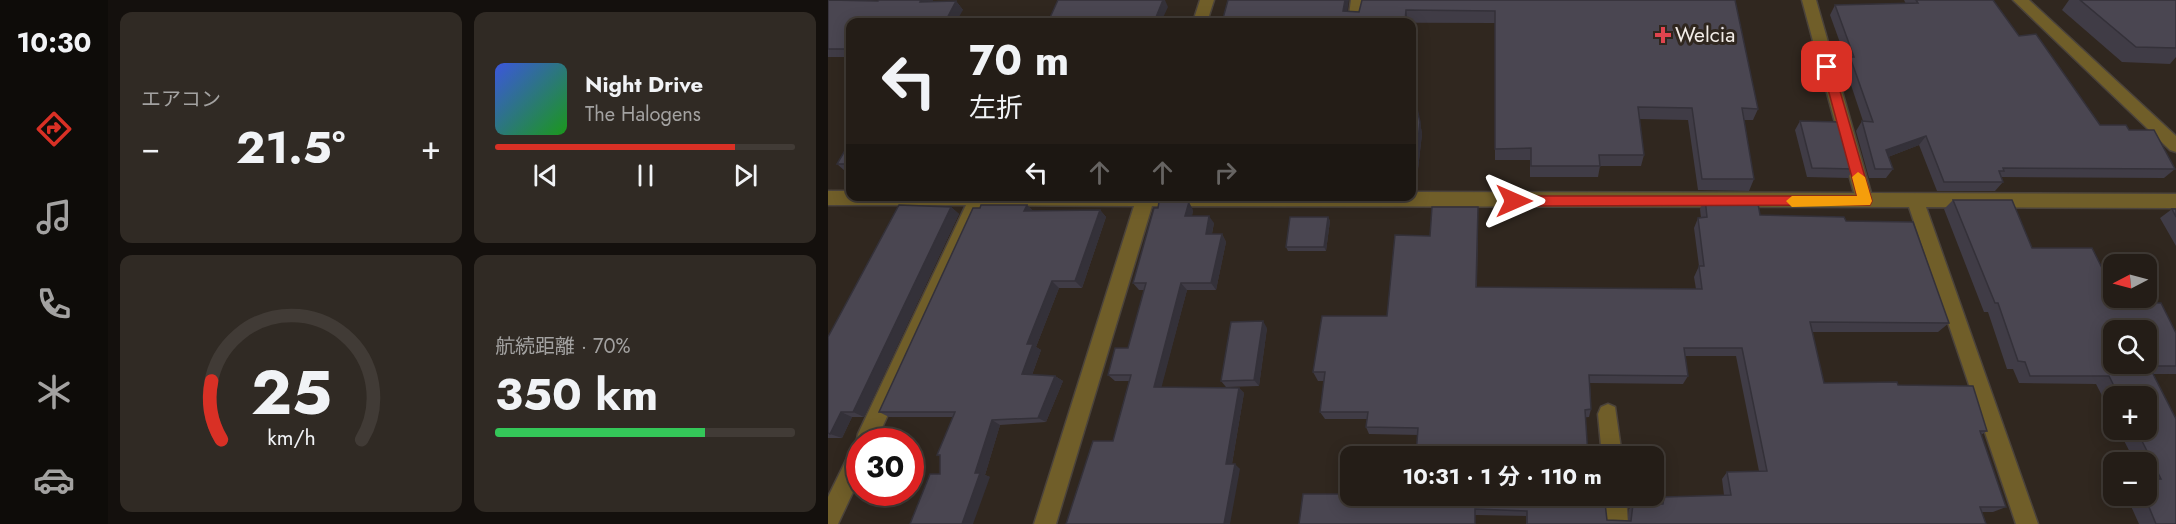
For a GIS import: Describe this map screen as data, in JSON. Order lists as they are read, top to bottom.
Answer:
{
  "places": {
    "health": ["Welcia"]
  },
  "north": "left",
  "page": {
    "tabs": "10:30",
    "tile": [
      "エアコン",
      ["航続距離 · 70%", "350 km"]
    ],
    "turn": ["70 m", "左折"],
    "song": ["Night Drive", "The Halogens"],
    "heat": ["−", "21.5°", "+"],
    "map_buttons": ["+", "−"],
    "limit": "30",
    "trip": "10:31 · 1 分 · 110 m",
    "gauge": ["25", "km/h"]
  }
}
